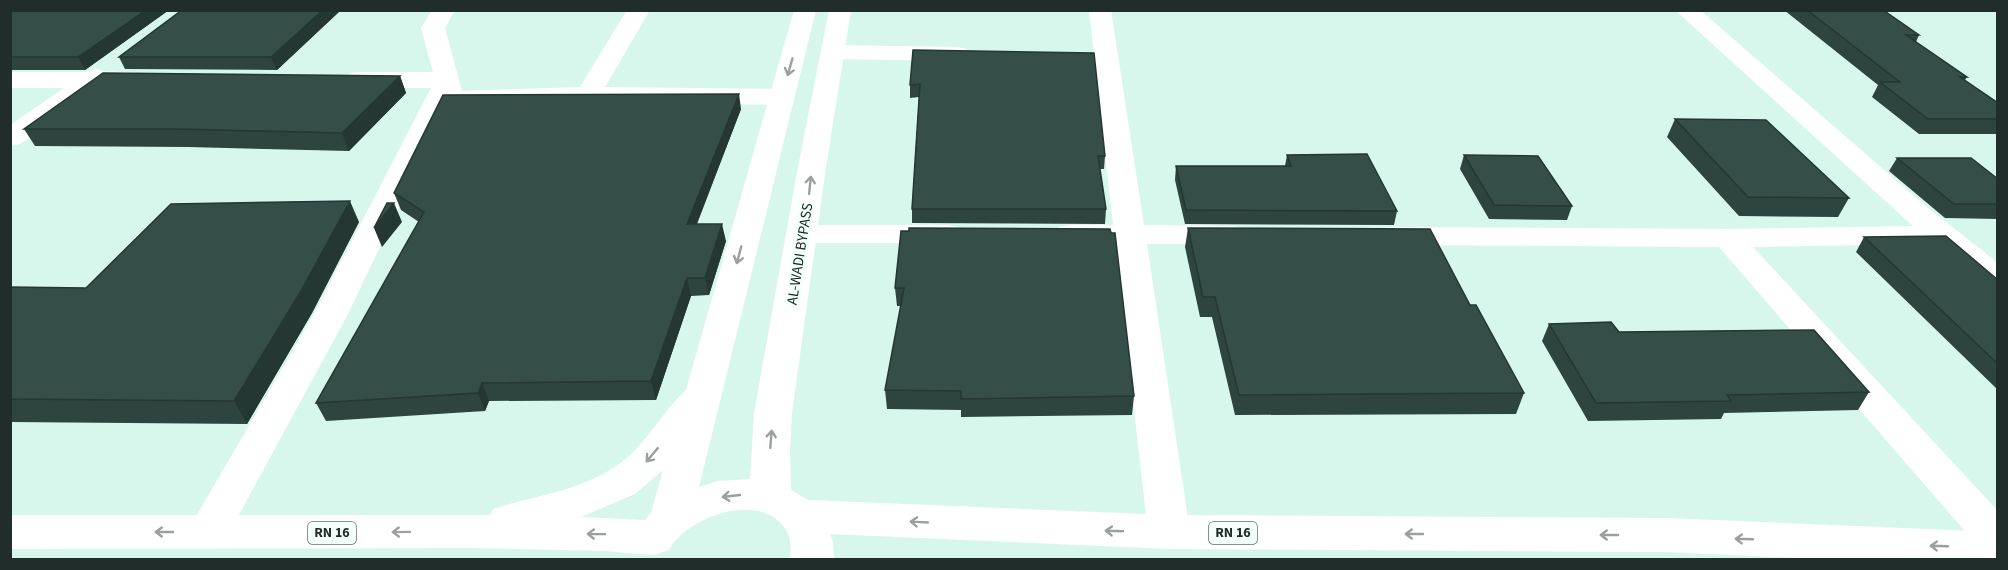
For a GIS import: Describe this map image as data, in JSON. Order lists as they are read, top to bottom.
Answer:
{
  "streets": {
    "street": ["AL-WADI BYPASS", "RN 16"]
  },
  "crossings": [
    ["AL-WADI BYPASS", "RN 16"]
  ]
}
